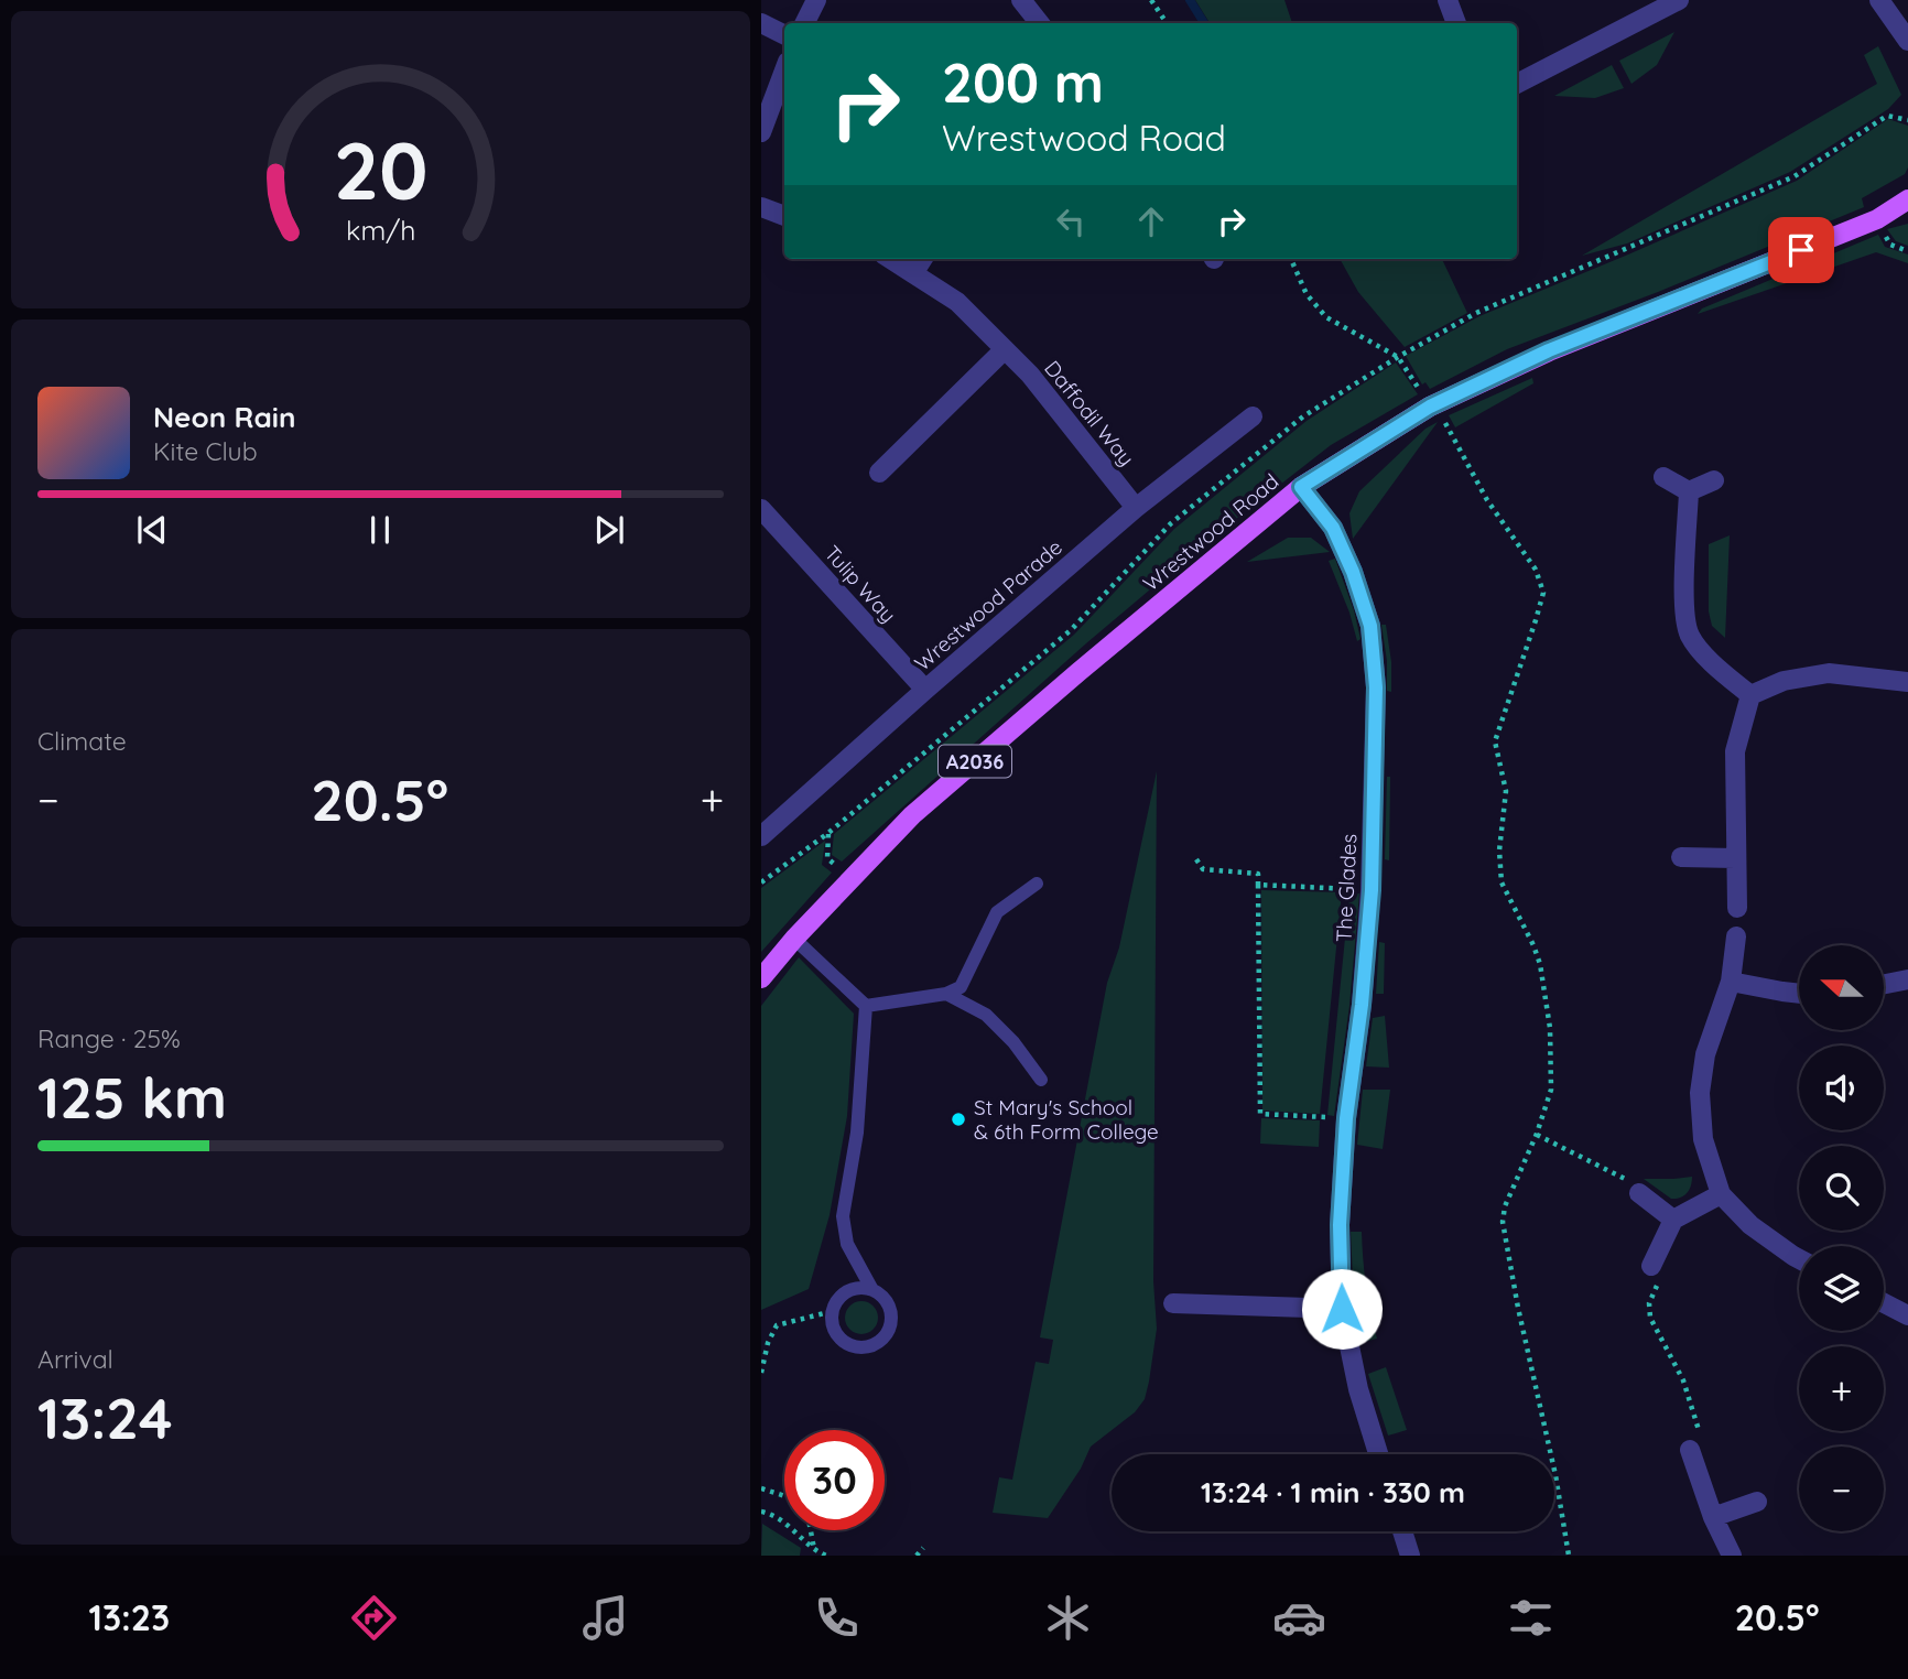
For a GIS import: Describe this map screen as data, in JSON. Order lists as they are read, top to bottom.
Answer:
{
  "streets": {
    "main road": ["Wrestwood Road", "A2036"],
    "street": [
      "Daffodil Way",
      "Tulip Way",
      "Wrestwood Parade",
      "The Glades"
    ]
  },
  "crossings": [
    ["Daffodil Way", "Wrestwood Parade"],
    ["Wrestwood Road", "The Glades"],
    ["Tulip Way", "Wrestwood Parade"]
  ],
  "places": ["St Mary's School & 6th Form College"],
  "north": "left",
  "page": {
    "turn": ["200 m", "Wrestwood Road"],
    "song": ["Neon Rain", "Kite Club"],
    "tile": [
      "Climate",
      ["Range · 25%", "125 km"],
      ["Arrival", "13:24"]
    ],
    "heat": ["−", "20.5°", "+"],
    "map_buttons": ["+", "−"],
    "limit": "30",
    "trip": "13:24 · 1 min · 330 m",
    "tabs": ["13:23", "20.5°"],
    "gauge": ["20", "km/h"]
  }
}
